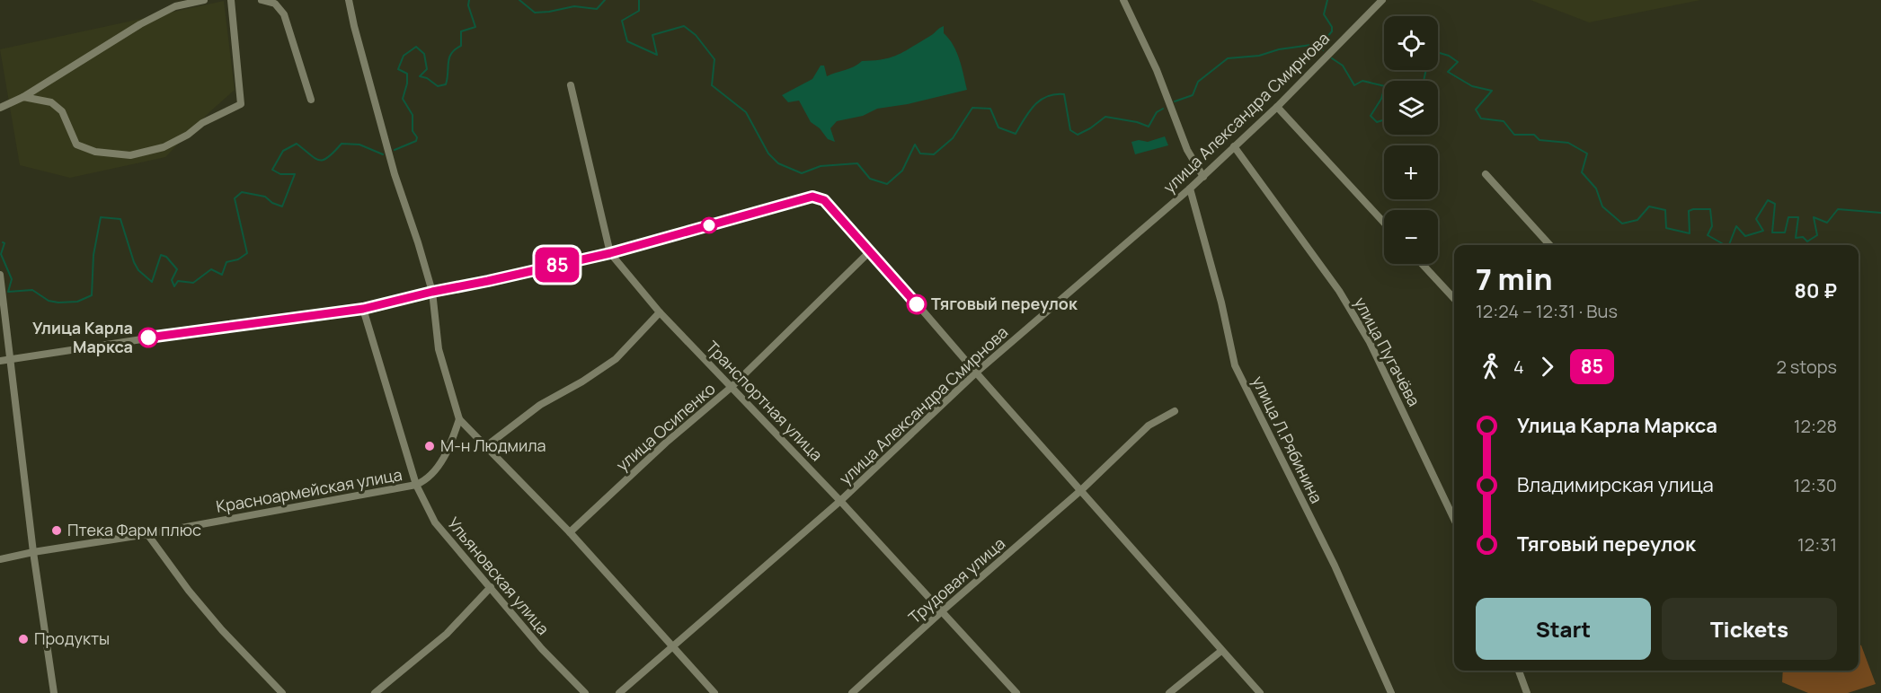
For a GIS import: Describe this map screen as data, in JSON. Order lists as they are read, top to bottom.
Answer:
{
  "streets": {
    "street": [
      "улица Александра Смирнова",
      "улица Пугачёва",
      "Транспортная улица",
      "улица Осипенко",
      "улица Л.Рябинина",
      "Красноармейская улица",
      "Ульяновская улица",
      "Трудовая улица"
    ]
  },
  "crossings": [
    ["улица Александра Смирнова", "улица Пугачёва"],
    ["улица Александра Смирнова", "Транспортная улица"],
    ["улица Александра Смирнова", "улица Л.Рябинина"],
    ["Транспортная улица", "улица Осипенко"],
    ["Транспортная улица", "Трудовая улица"],
    ["Красноармейская улица", "Ульяновская улица"]
  ],
  "places": [
    "Тяговый переулок",
    "Улица Карла Маркса",
    "М-н Людмила",
    "Птека Фарм плюс",
    "Продукты"
  ],
  "lines": ["bus line 85"],
  "page": {
    "on_map": "85",
    "map_buttons": ["+", "−"],
    "heading": ["7 min", "12:24 – 12:31 · Bus", "80 ₽"],
    "legs": ["4", "85", "2 stops"],
    "list": [
      {
        "name": "Улица Карла Маркса",
        "value": "12:28"
      },
      {
        "name": "Владимирская улица",
        "value": "12:30"
      },
      {
        "name": "Тяговый переулок",
        "value": "12:31"
      }
    ],
    "buttons": ["Start", "Tickets"]
  }
}
